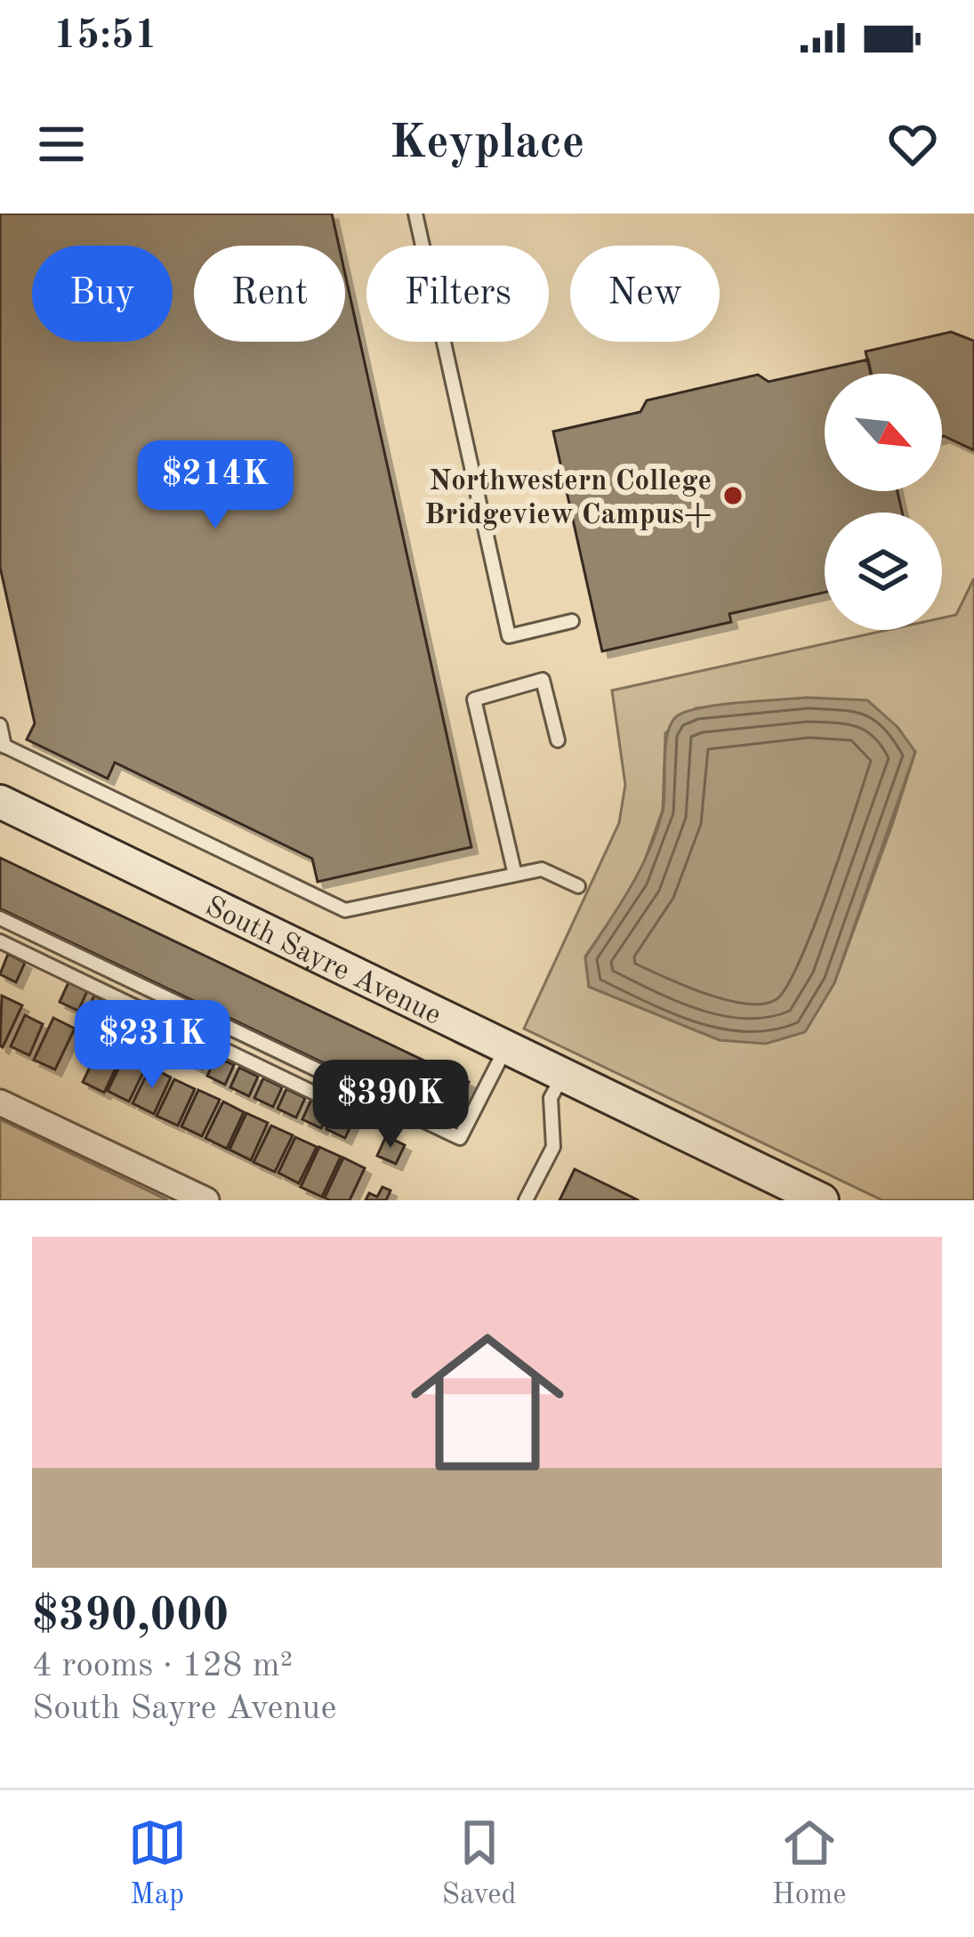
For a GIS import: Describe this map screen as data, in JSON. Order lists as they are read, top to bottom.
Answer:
{
  "streets": {
    "street": ["South Sayre Avenue"]
  },
  "places": ["Northwestern College Bridgeview Campus+"],
  "north": "bottom right",
  "page": {
    "status": "15:51",
    "header": "Keyplace",
    "chip": [
      "Buy",
      "Rent",
      "Filters",
      "New"
    ],
    "price": ["$214K", "$231K", "$390K"],
    "list": [
      {
        "name": "$390,000",
        "note": "4 rooms · 128 m² · South Sayre Avenue"
      }
    ],
    "tabs": ["Map", "Saved", "Home"]
  }
}
